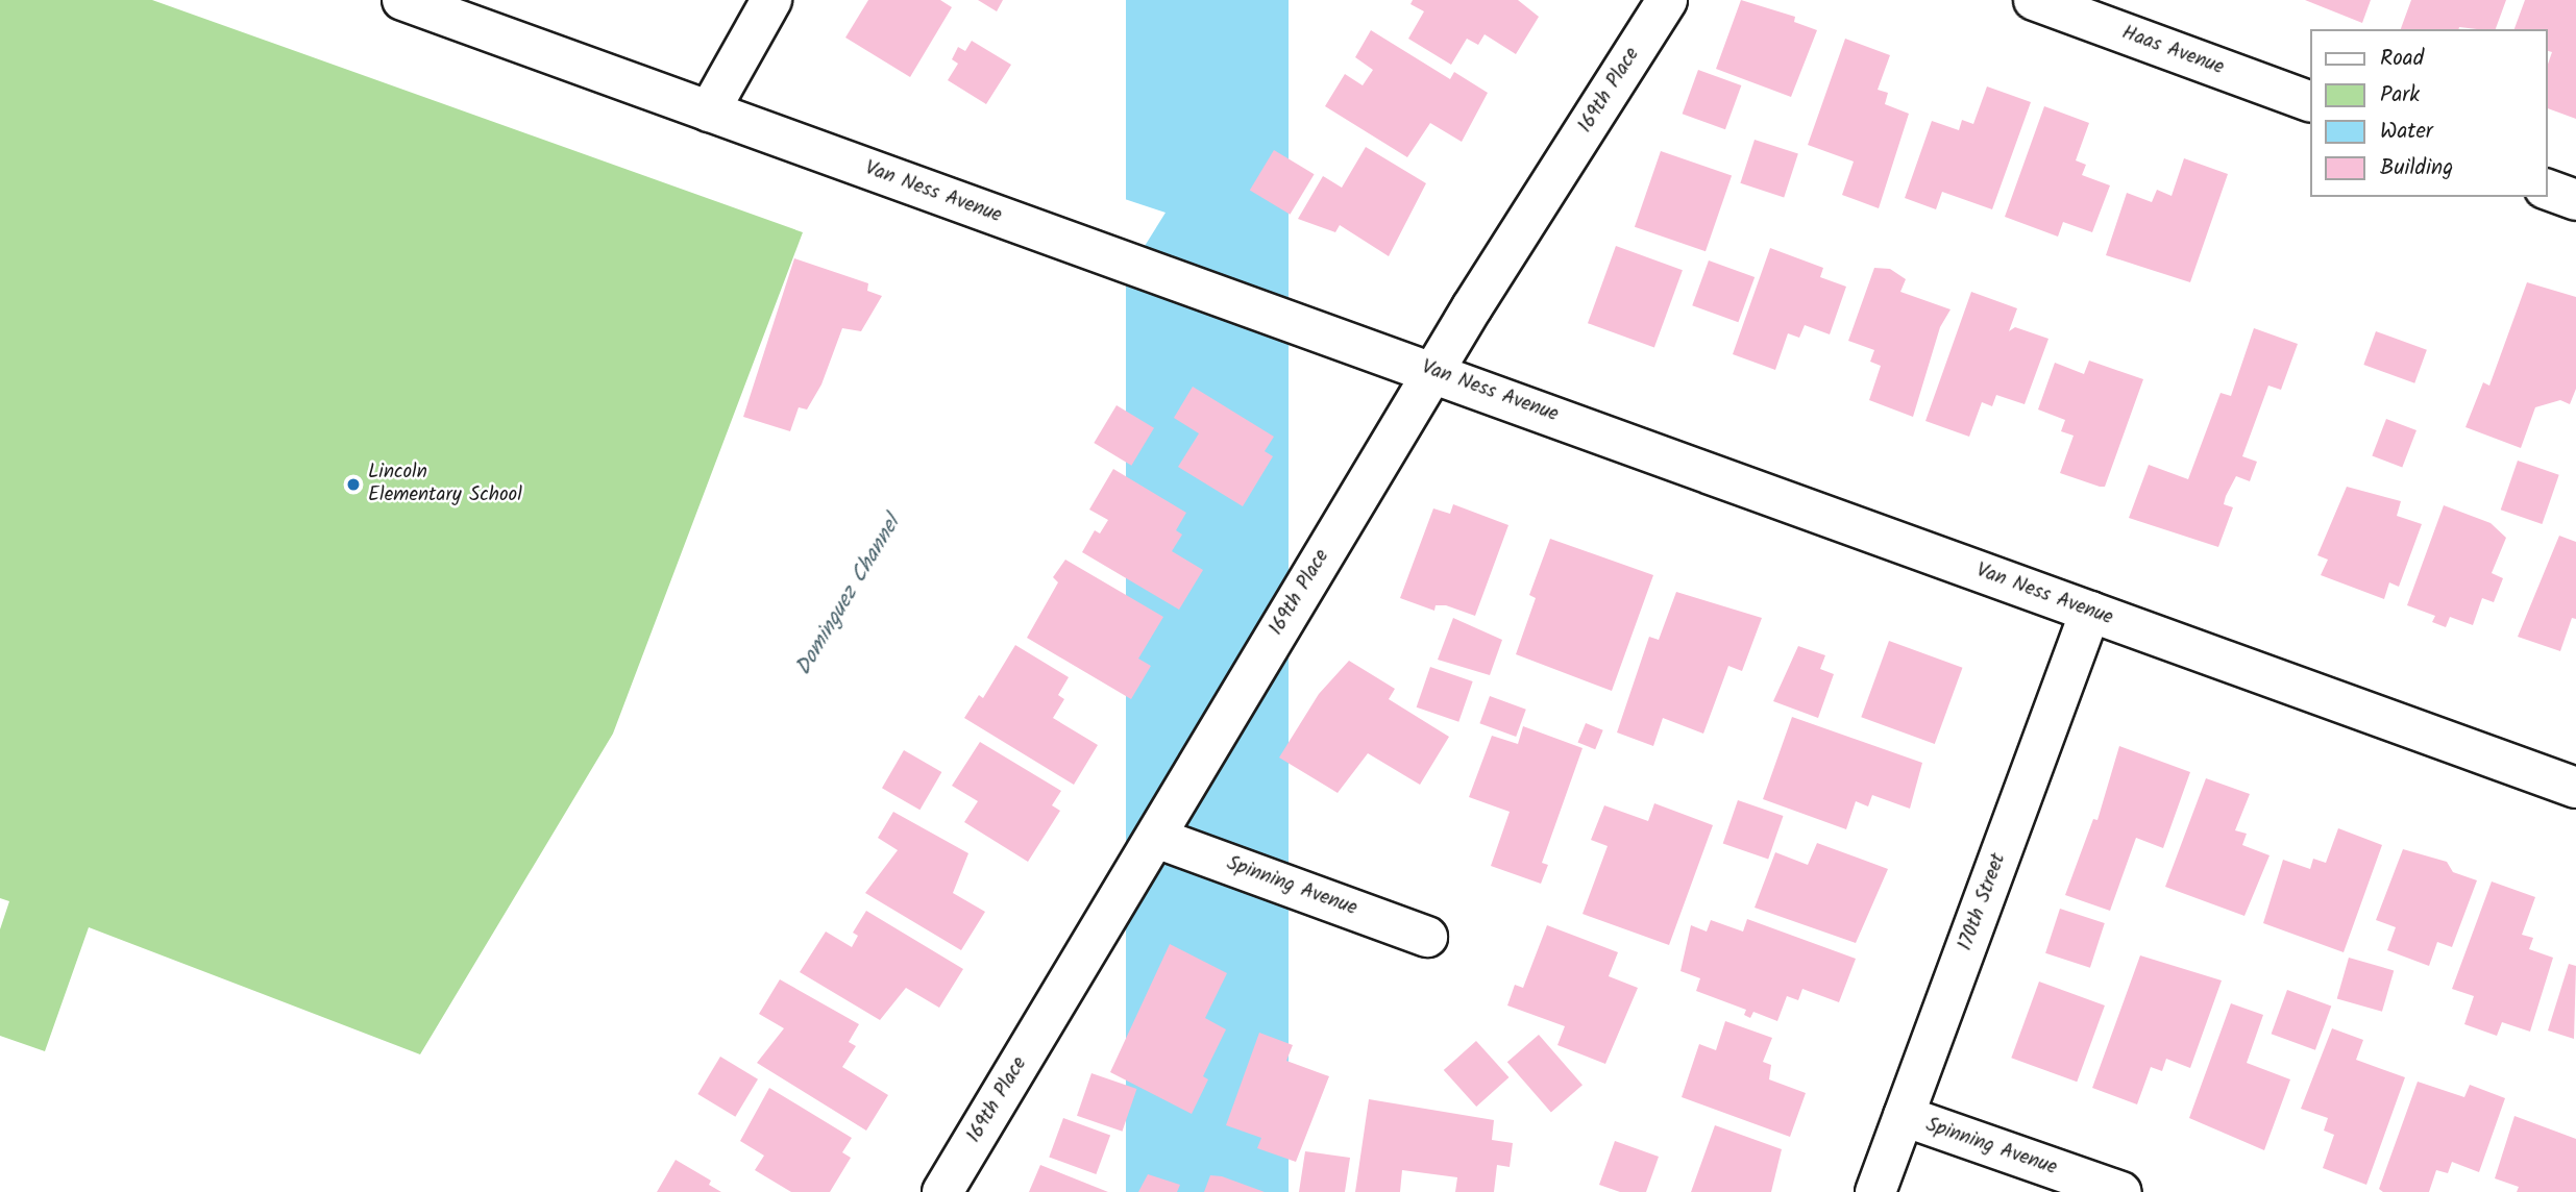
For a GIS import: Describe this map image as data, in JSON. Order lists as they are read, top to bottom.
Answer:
{
  "streets": {
    "street": [
      "Haas Avenue",
      "169th Place",
      "Van Ness Avenue",
      "Spinning Avenue",
      "170th Street"
    ]
  },
  "crossings": [
    ["169th Place", "Van Ness Avenue"],
    ["169th Place", "Spinning Avenue"],
    ["Van Ness Avenue", "170th Street"],
    ["Spinning Avenue", "170th Street"]
  ],
  "water": ["Dominguez Channel"],
  "places": ["Lincoln Elementary School"],
  "legend": [
    "Road",
    "Park",
    "Water",
    "Building"
  ]
}
